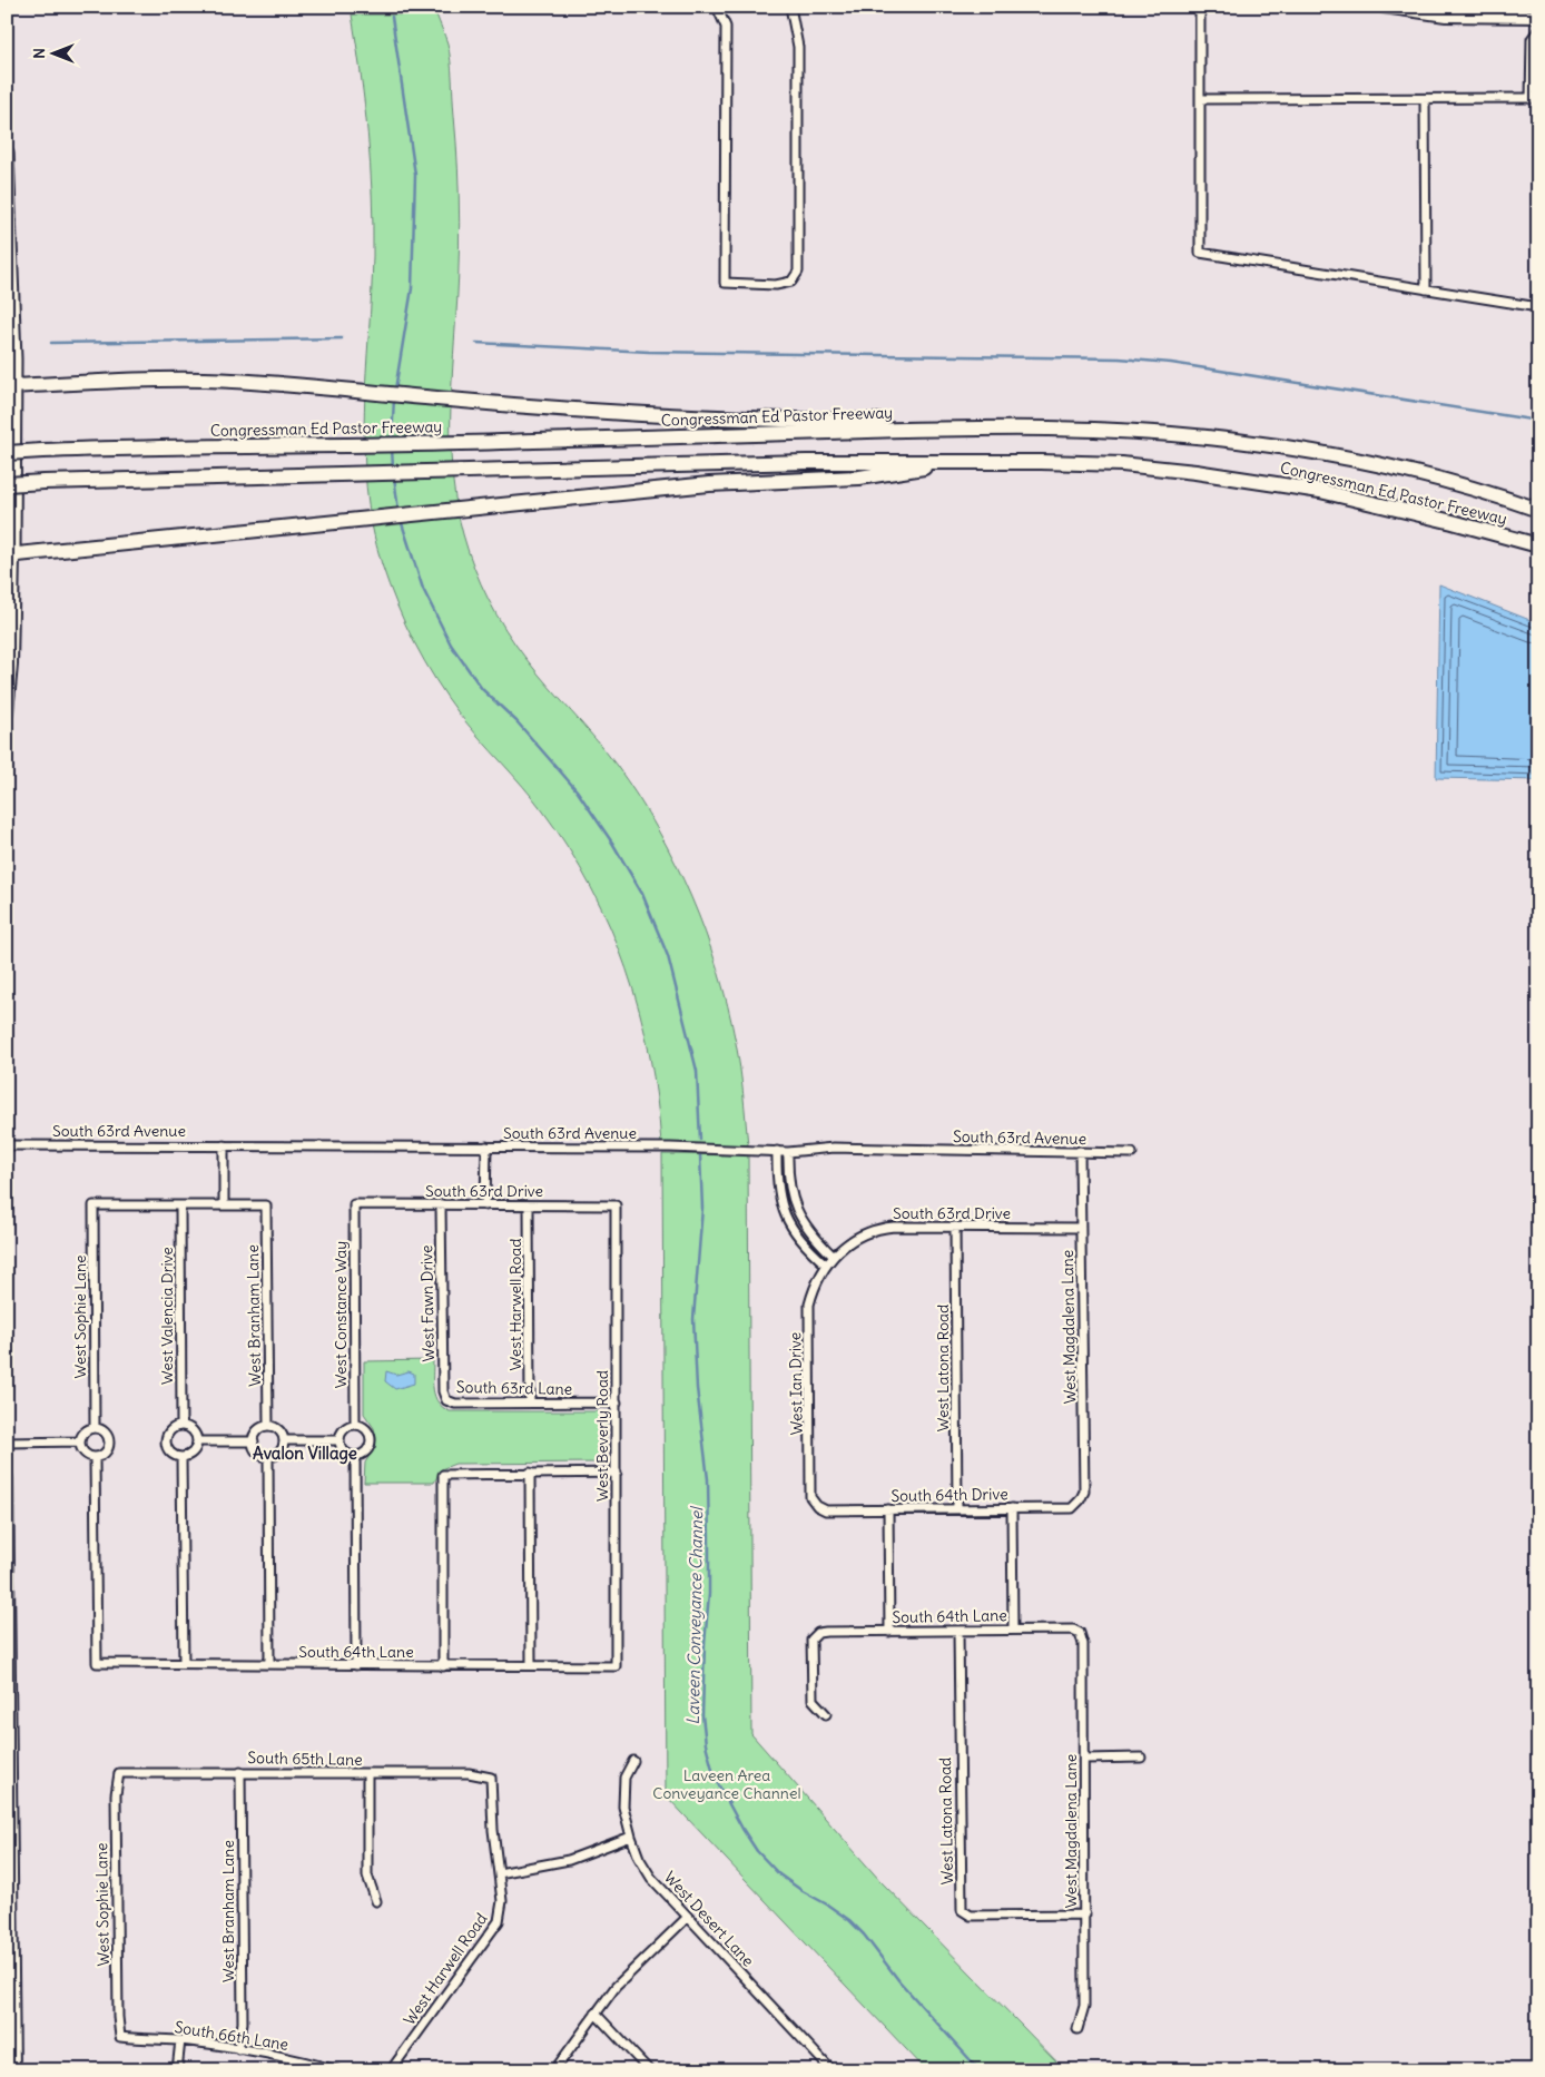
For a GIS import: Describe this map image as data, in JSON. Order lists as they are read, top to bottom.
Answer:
{
  "streets": {
    "highway": ["Congressman Ed Pastor Freeway"],
    "street": [
      "South 63rd Avenue",
      "South 63rd Drive",
      "West Fawn Drive",
      "West Harwell Road",
      "West Constance Way",
      "West Valencia Drive",
      "West Branham Lane",
      "West Sophie Lane",
      "West Magdalena Lane",
      "West Latona Road",
      "West Ian Drive",
      "South 63rd Lane",
      "West Beverly Road",
      "South 64th Drive",
      "South 64th Lane",
      "South 65th Lane",
      "West Desert Lane",
      "South 66th Lane"
    ]
  },
  "crossings": [
    ["South 63rd Avenue", "West Magdalena Lane"],
    ["South 63rd Drive", "West Fawn Drive"],
    ["South 63rd Drive", "West Harwell Road"],
    ["South 63rd Drive", "West Constance Way"],
    ["South 63rd Drive", "West Magdalena Lane"],
    ["South 63rd Drive", "West Latona Road"],
    ["South 63rd Drive", "West Ian Drive"],
    ["South 63rd Drive", "West Beverly Road"],
    ["West Fawn Drive", "South 63rd Lane"],
    ["West Harwell Road", "South 63rd Lane"],
    ["West Harwell Road", "South 65th Lane"],
    ["West Valencia Drive", "West Sophie Lane"],
    ["West Branham Lane", "South 65th Lane"],
    ["West Branham Lane", "South 66th Lane"],
    ["West Sophie Lane", "South 64th Lane"],
    ["West Sophie Lane", "South 65th Lane"],
    ["West Sophie Lane", "South 66th Lane"],
    ["West Magdalena Lane", "West Latona Road"],
    ["West Magdalena Lane", "South 64th Drive"],
    ["West Magdalena Lane", "South 64th Lane"],
    ["West Latona Road", "South 64th Drive"],
    ["West Latona Road", "South 64th Lane"],
    ["West Ian Drive", "South 64th Drive"],
    ["South 63rd Lane", "West Beverly Road"],
    ["West Beverly Road", "South 64th Lane"]
  ],
  "districts": ["Avalon Village"],
  "water": ["Laveen Conveyance Channel"],
  "parks": ["Laveen Area Conveyance Channel"],
  "north": "left"
}
